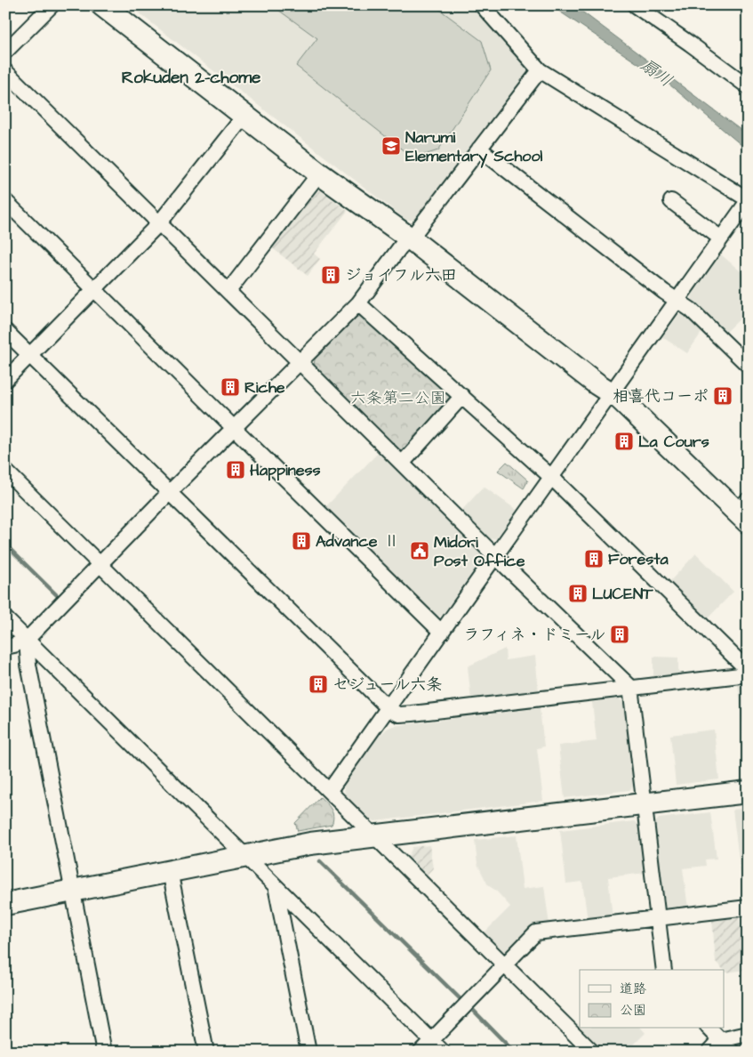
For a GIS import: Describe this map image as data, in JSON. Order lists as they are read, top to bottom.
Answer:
{
  "districts": ["Rokuden 2-chome"],
  "water": ["扇川"],
  "parks": ["六条第二公園"],
  "places": {
    "school or university": ["Narumi Elementary School"],
    "building": [
      "ジョイフル六田",
      "Riche",
      "相喜代コーポ",
      "La Cours",
      "Happiness",
      "Advance Ⅱ",
      "Foresta",
      "LUCENT",
      "ラフィネ・ドミール",
      "セジュール六条"
    ],
    "public building": ["Midori Post Office"]
  },
  "legend": ["道路", "公園"]
}
